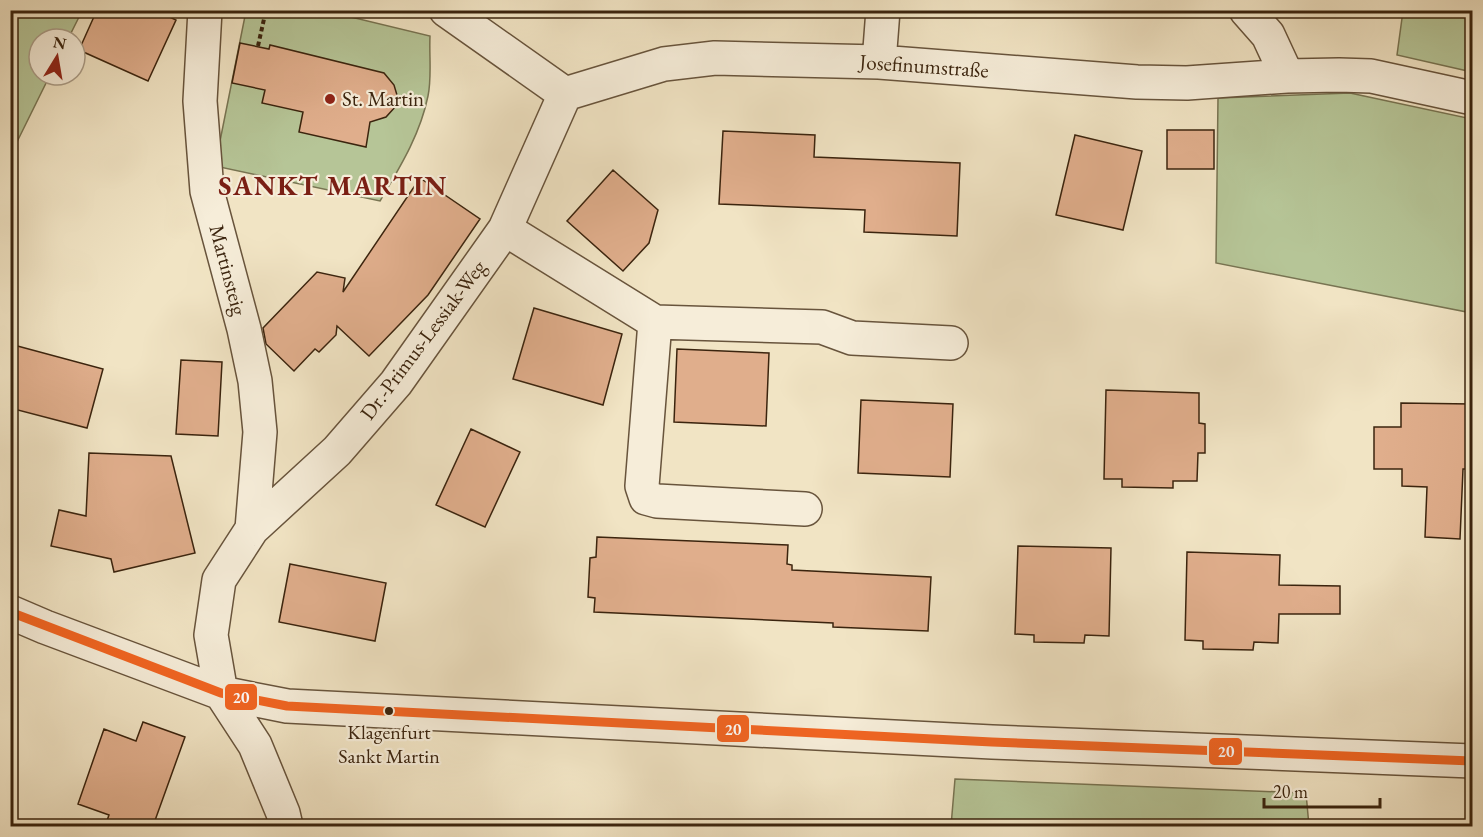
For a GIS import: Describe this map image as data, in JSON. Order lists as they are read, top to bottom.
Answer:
{
  "streets": {
    "street": ["Josefinumstraße", "Martinsteig", "Dr.-Primus-Lessiak-Weg"]
  },
  "crossings": [
    ["Josefinumstraße", "Dr.-Primus-Lessiak-Weg"],
    ["Martinsteig", "Dr.-Primus-Lessiak-Weg"]
  ],
  "districts": ["SANKT MARTIN"],
  "places": ["St. Martin", "Klagenfurt Sankt Martin"],
  "lines": ["transit line 20"],
  "scale_bar": "20 m",
  "north": "top"
}
